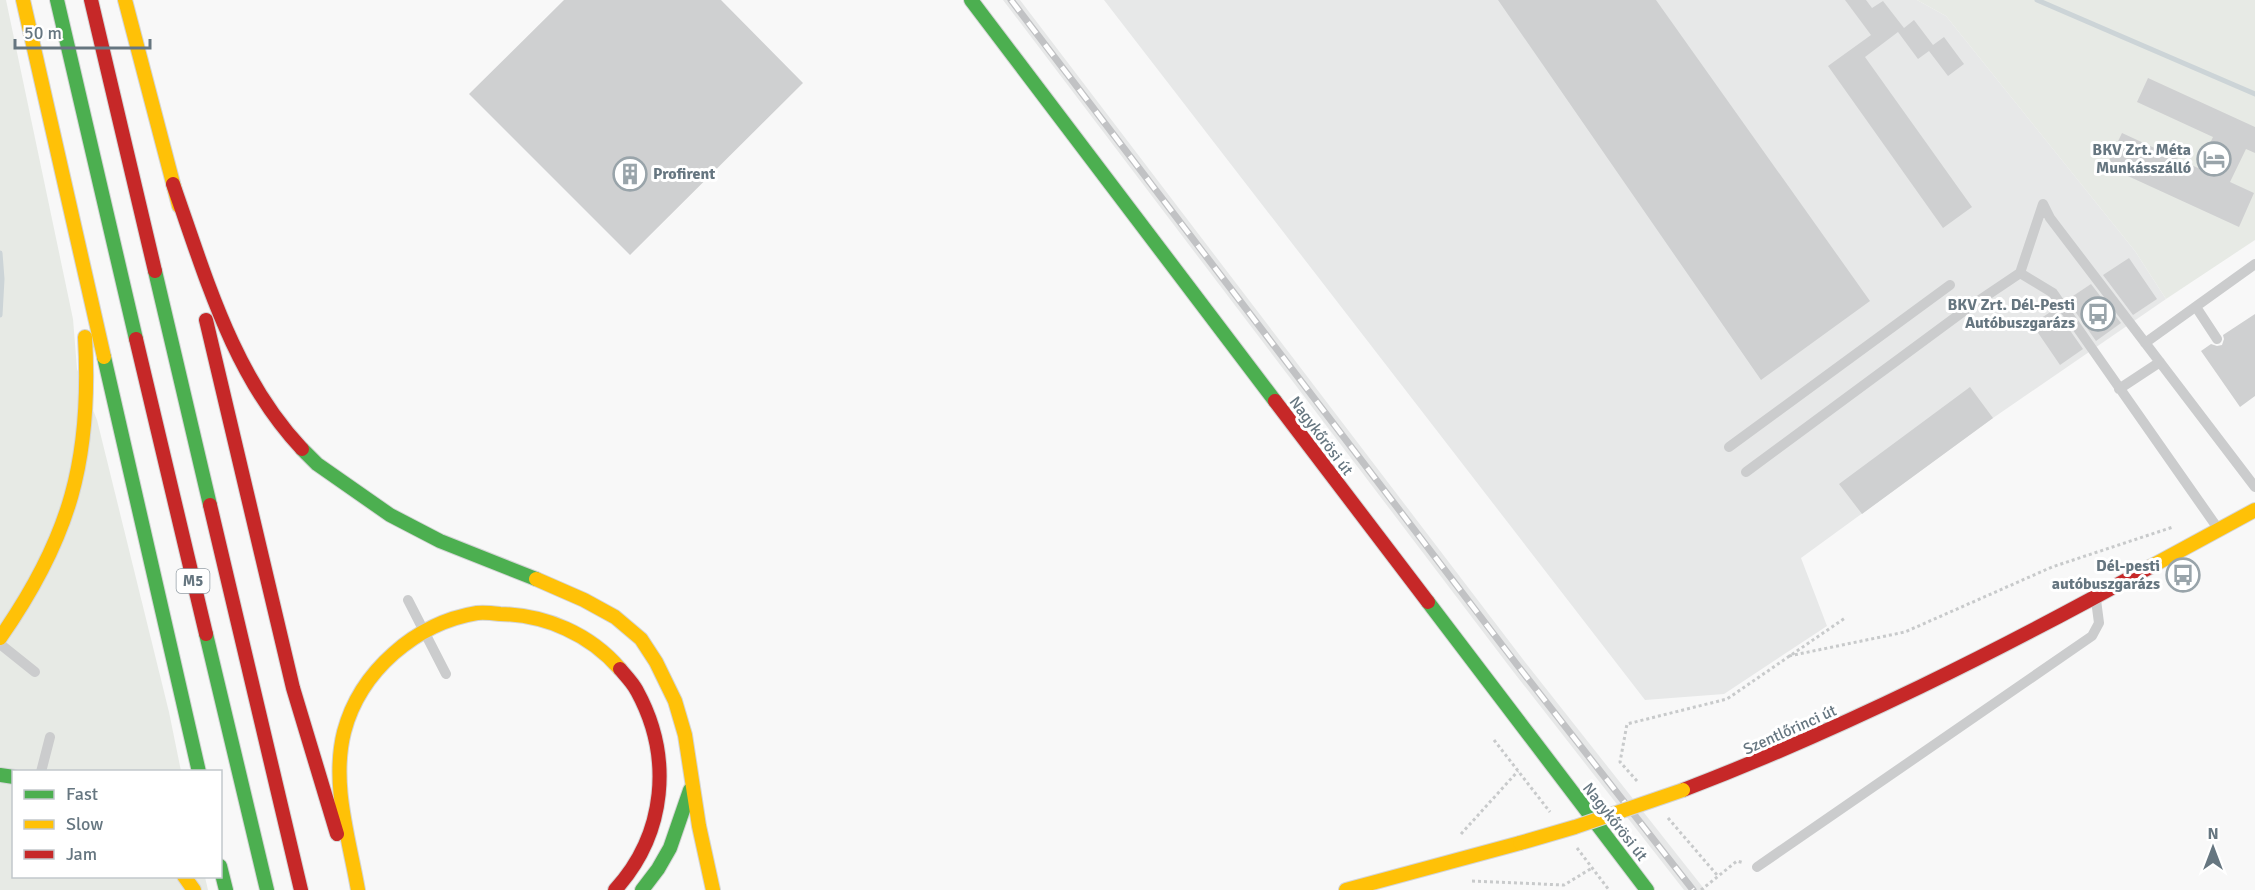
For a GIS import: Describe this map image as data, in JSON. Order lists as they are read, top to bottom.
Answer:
{
  "streets": {
    "main road": ["Nagykőrösi út", "M5", "Szentlőrinci út"]
  },
  "places": {
    "hotel": ["BKV Zrt. Méta Munkásszálló"],
    "building": ["Profirent"],
    "bus stop": ["BKV Zrt. Dél-Pesti Autóbuszgarázs", "Dél-pesti autóbuszgarázs"]
  },
  "legend": ["Fast", "Slow", "Jam"],
  "scale_bar": "50 m",
  "north": "top"
}
